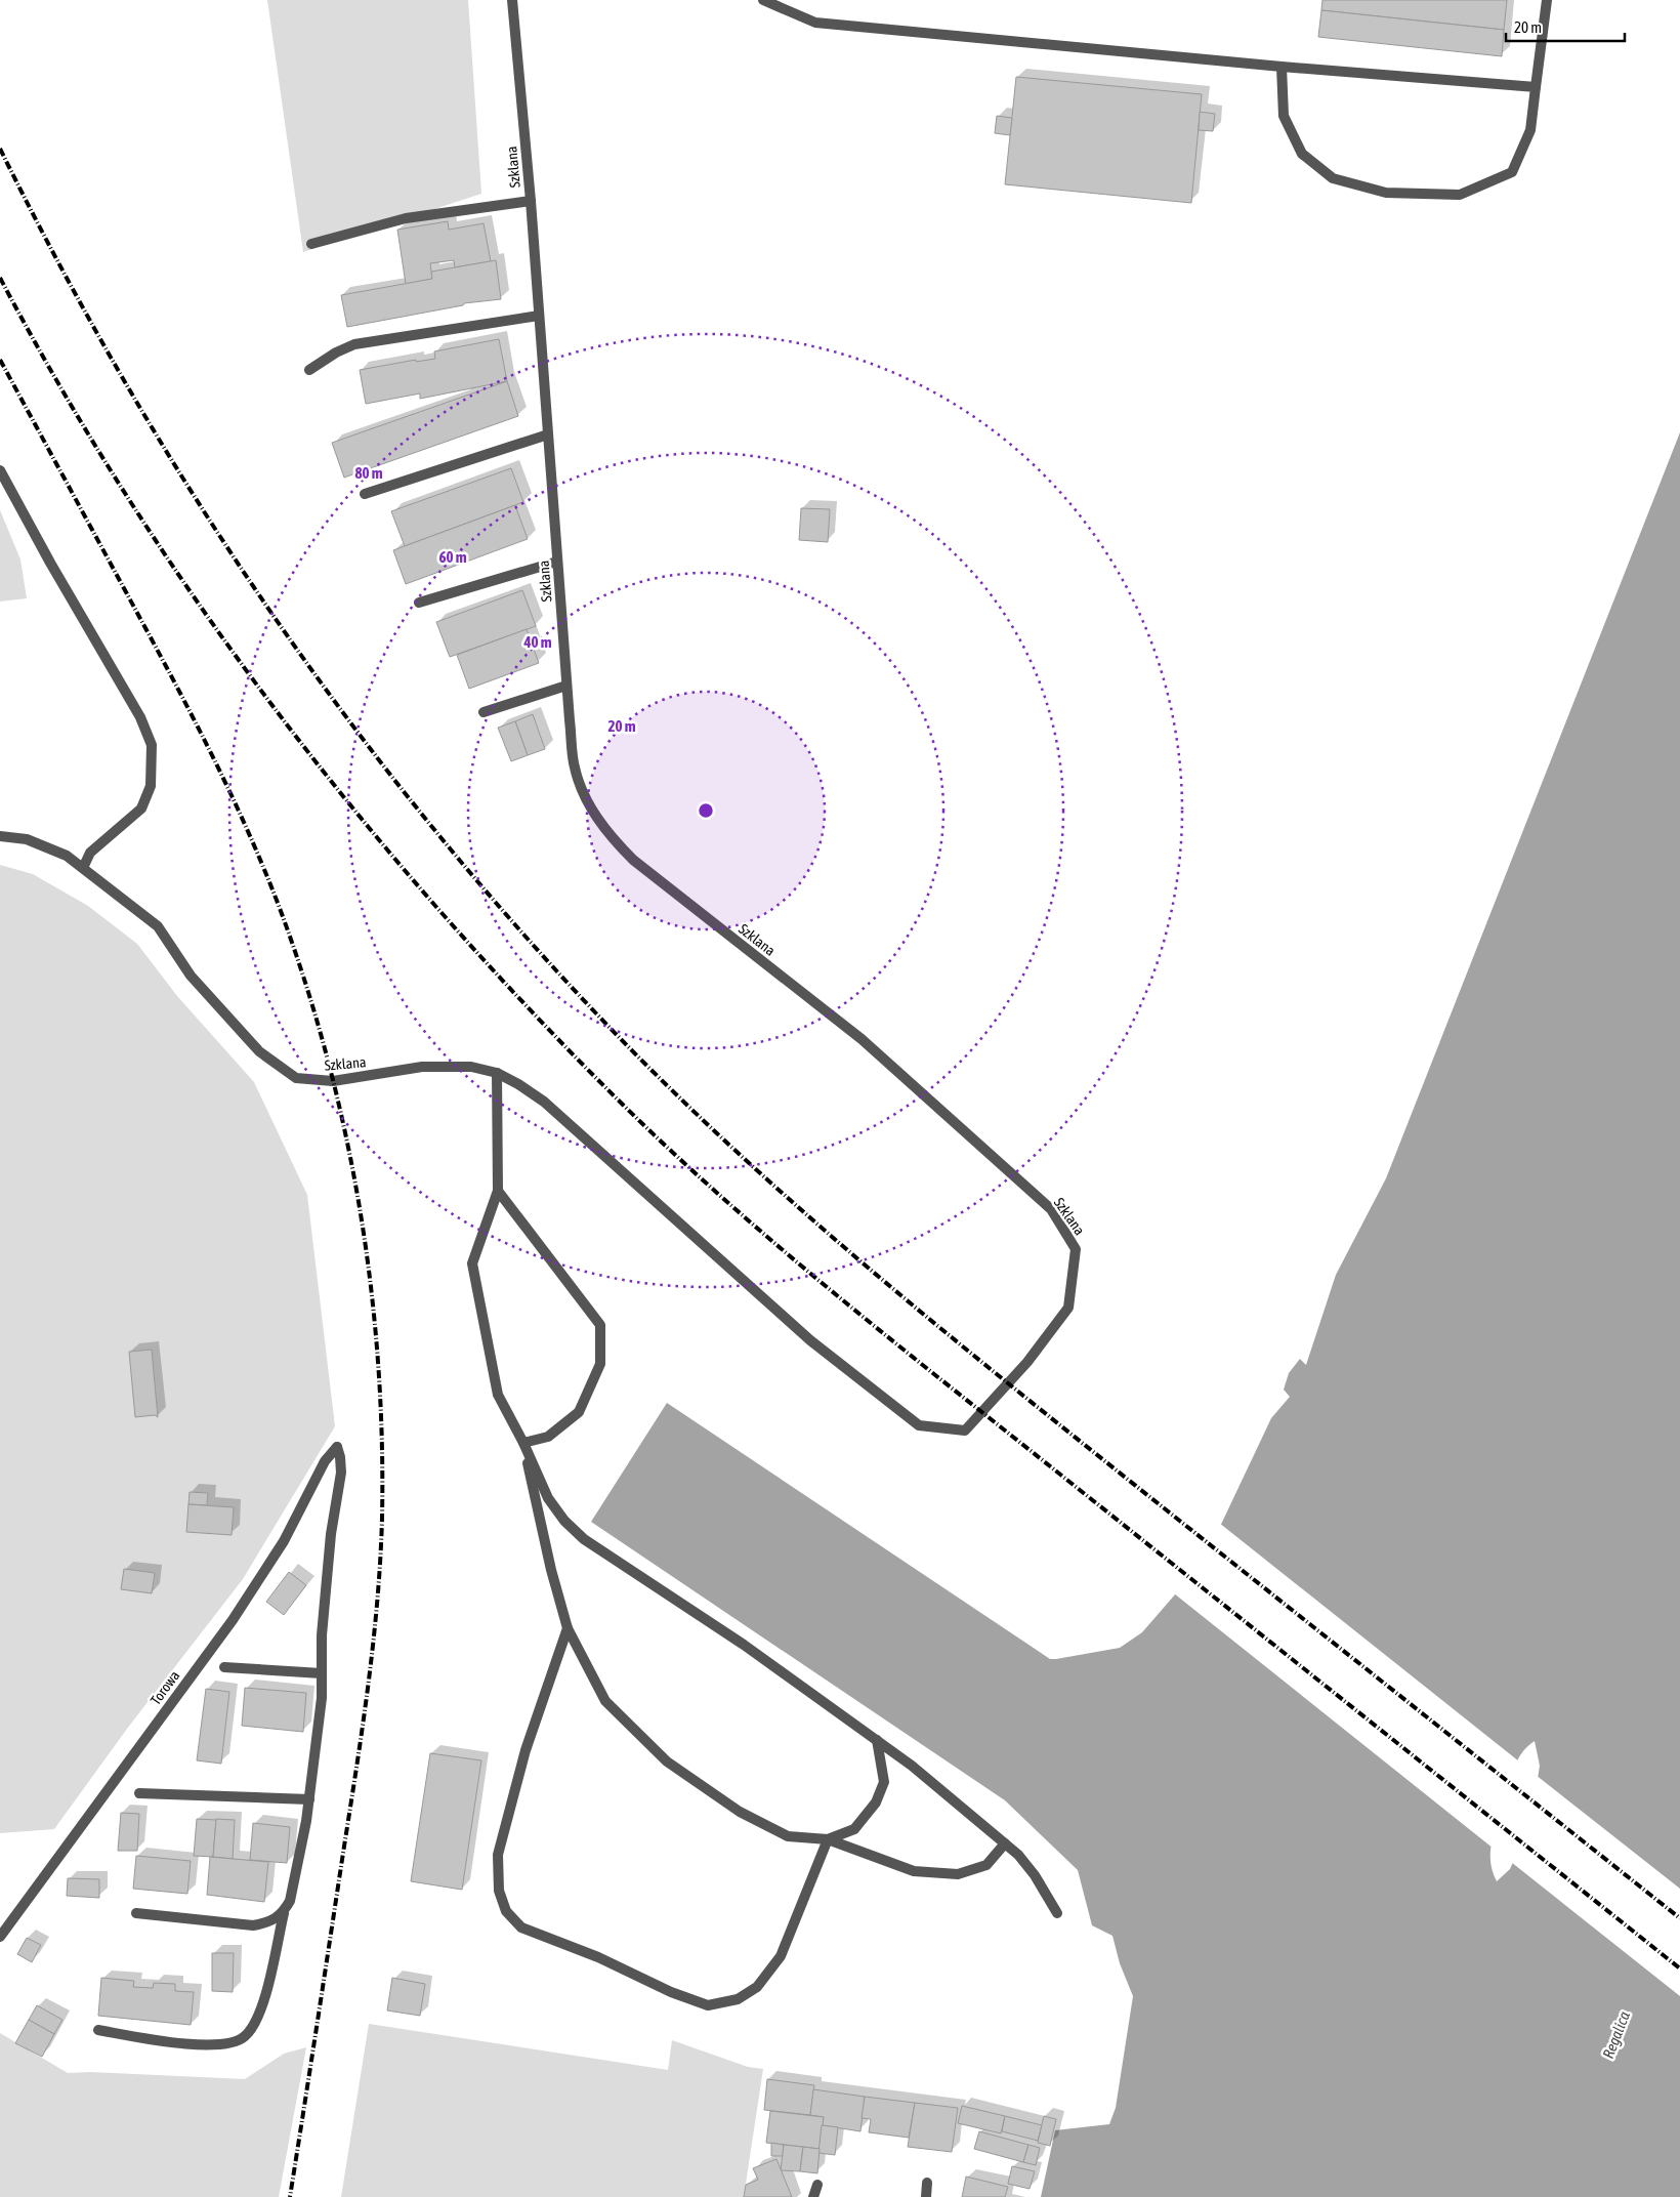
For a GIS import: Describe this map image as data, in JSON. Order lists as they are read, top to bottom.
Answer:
{
  "streets": {
    "lane": ["Szklana", "Torowa"]
  },
  "water": ["Regalica"],
  "scale_bar": "20 m",
  "rings": [
    "80 m",
    "60 m",
    "40 m",
    "20 m"
  ]
}
